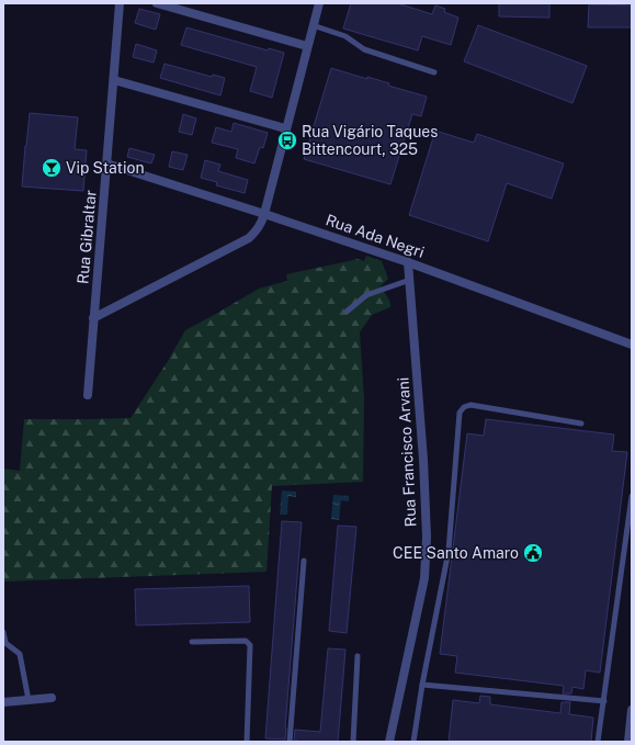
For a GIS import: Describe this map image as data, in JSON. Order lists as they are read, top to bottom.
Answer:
{
  "streets": {
    "street": ["Rua Ada Negri", "Rua Gibraltar", "Rua Francisco Arvani"]
  },
  "crossings": [
    ["Rua Ada Negri", "Rua Gibraltar"],
    ["Rua Ada Negri", "Rua Francisco Arvani"]
  ],
  "places": {
    "bus stop": ["Rua Vigário Taques Bittencourt, 325"],
    "bar": ["Vip Station"],
    "public building": ["CEE Santo Amaro"]
  }
}
